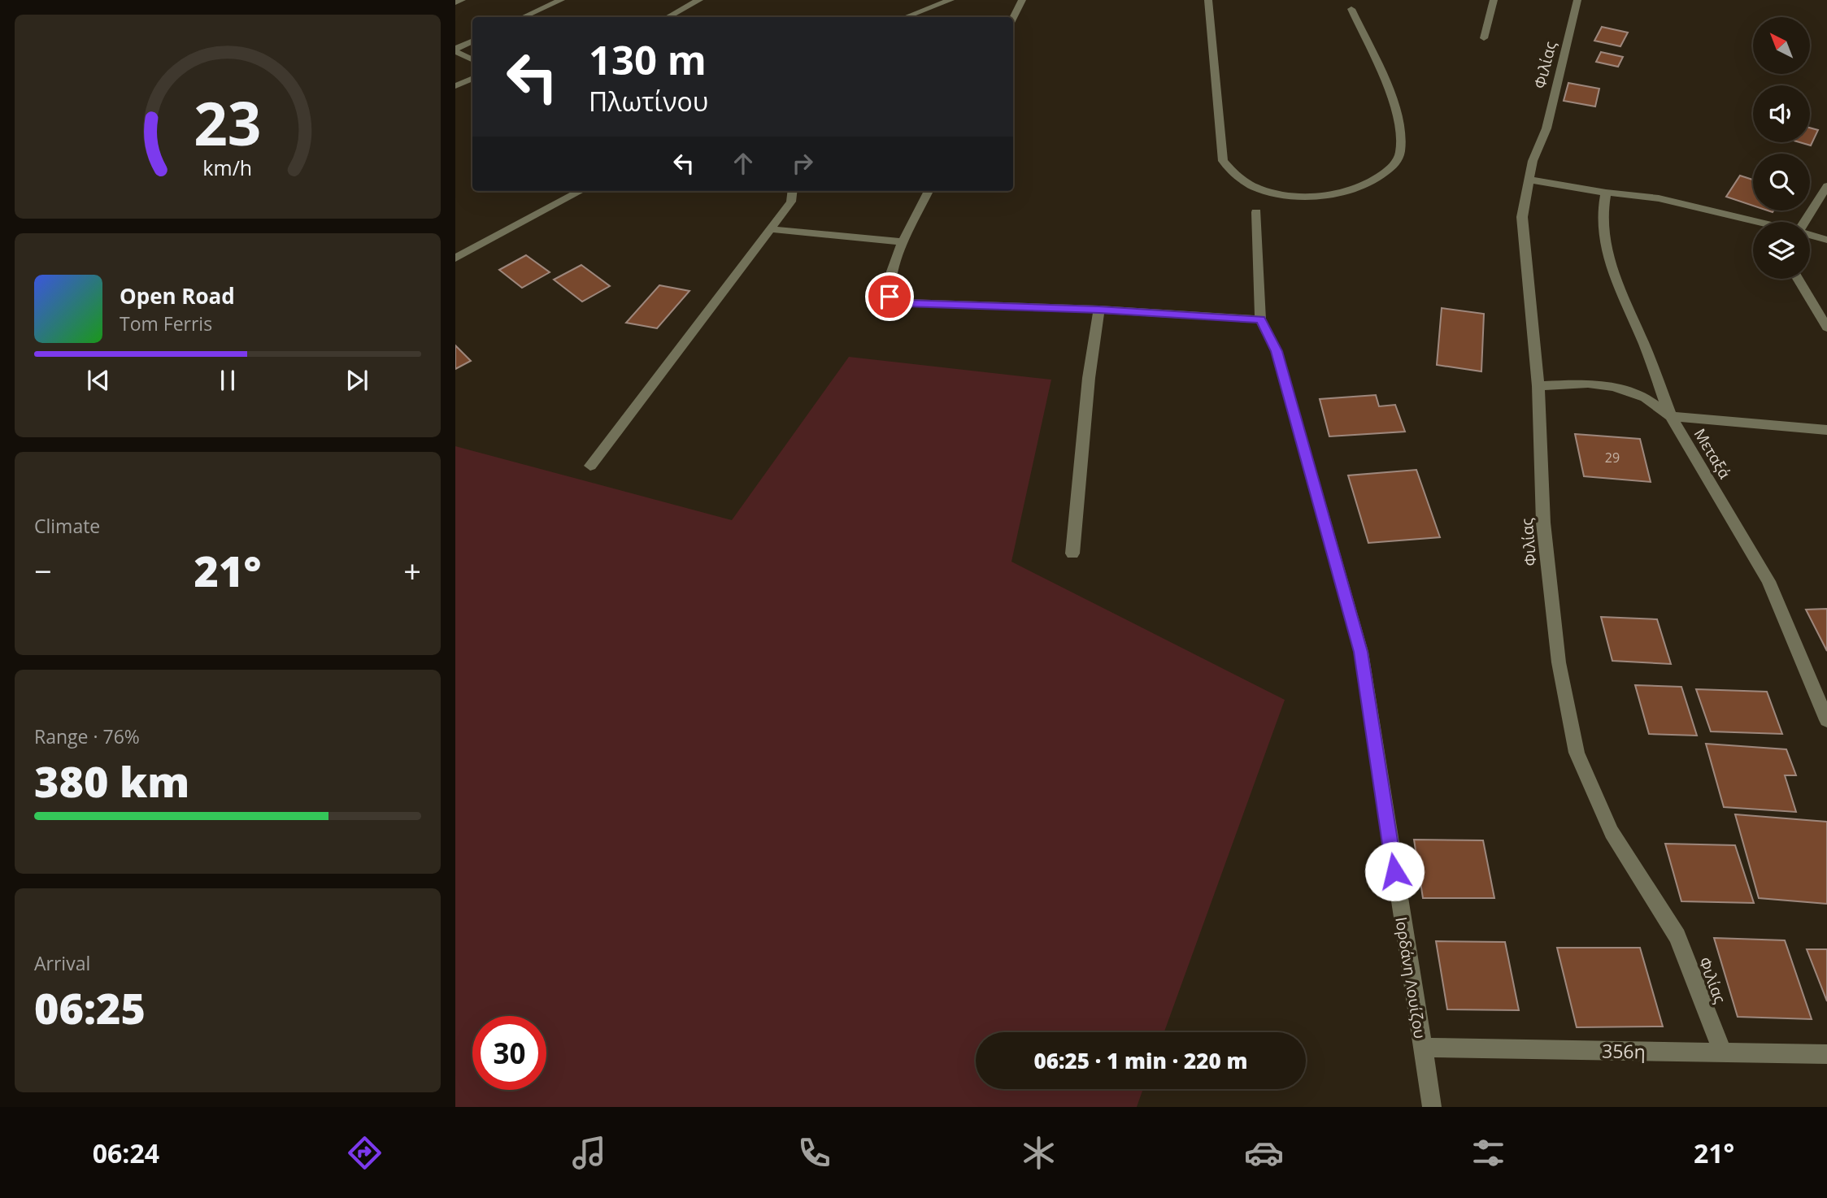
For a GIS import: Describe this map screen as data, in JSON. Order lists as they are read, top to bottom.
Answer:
{
  "streets": {
    "street": [
      "Φιλίας",
      "Μεταξά",
      "Ιορδάνη Λουίζου",
      "356η"
    ]
  },
  "crossings": [
    ["Φιλίας", "356η"],
    ["Ιορδάνη Λουίζου", "356η"]
  ],
  "house_numbers": ["29"],
  "north": "top left",
  "page": {
    "turn": ["130 m", "Πλωτίνου"],
    "song": ["Open Road", "Tom Ferris"],
    "tile": [
      "Climate",
      ["Range · 76%", "380 km"],
      ["Arrival", "06:25"]
    ],
    "heat": ["−", "21°", "+"],
    "limit": "30",
    "trip": "06:25 · 1 min · 220 m",
    "tabs": ["06:24", "21°"],
    "gauge": ["23", "km/h"]
  }
}
